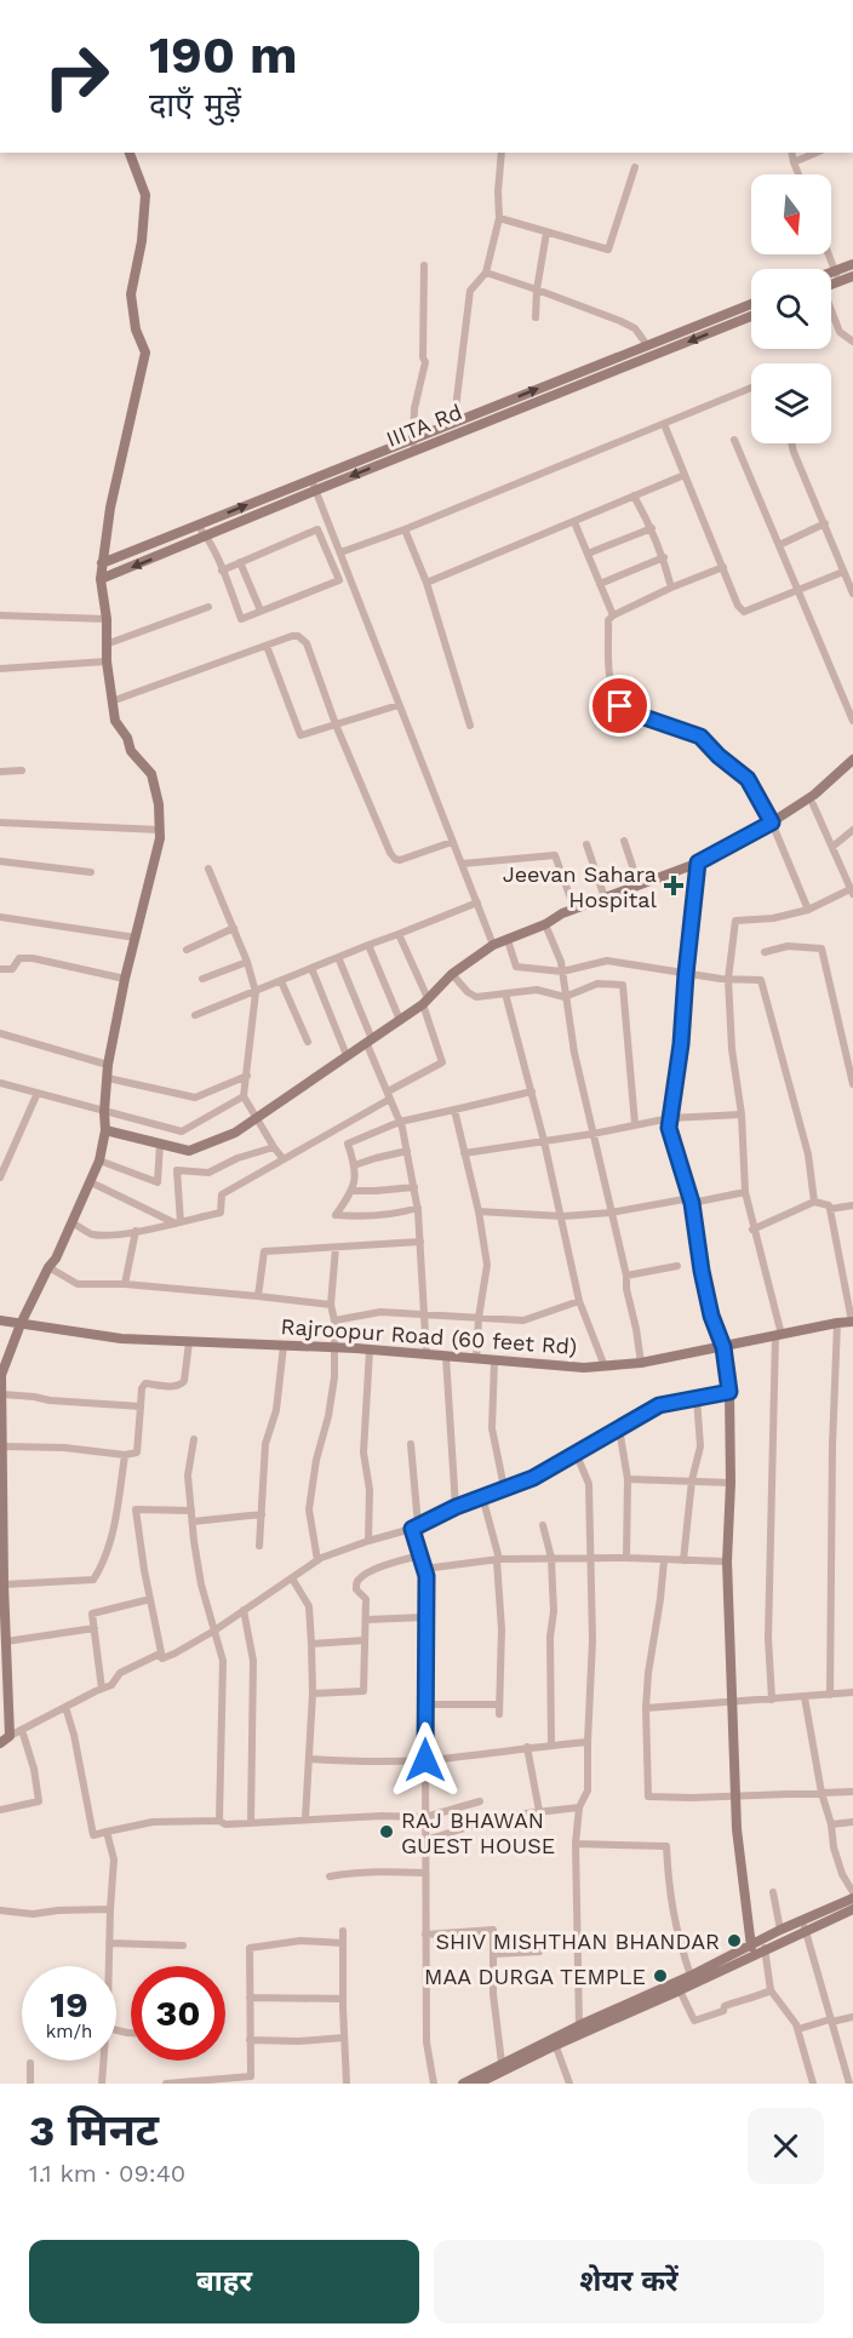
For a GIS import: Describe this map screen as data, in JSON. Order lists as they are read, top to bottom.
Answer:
{
  "streets": {
    "street": ["IIITA Rd", "Rajroopur Road (60 feet Rd)"]
  },
  "places": {
    "health": ["Jeevan Sahara Hospital"],
    "other": ["RAJ BHAWAN GUEST HOUSE", "SHIV MISHTHAN BHANDAR", "MAA DURGA TEMPLE"]
  },
  "north": "bottom",
  "page": {
    "turn": ["190 m", "दाएँ मुड़ें"],
    "speed": "19 km/h",
    "limit": "30",
    "heading": ["3 मिनट", "1.1 km · 09:40"],
    "buttons": ["बाहर", "शेयर करें"]
  }
}
